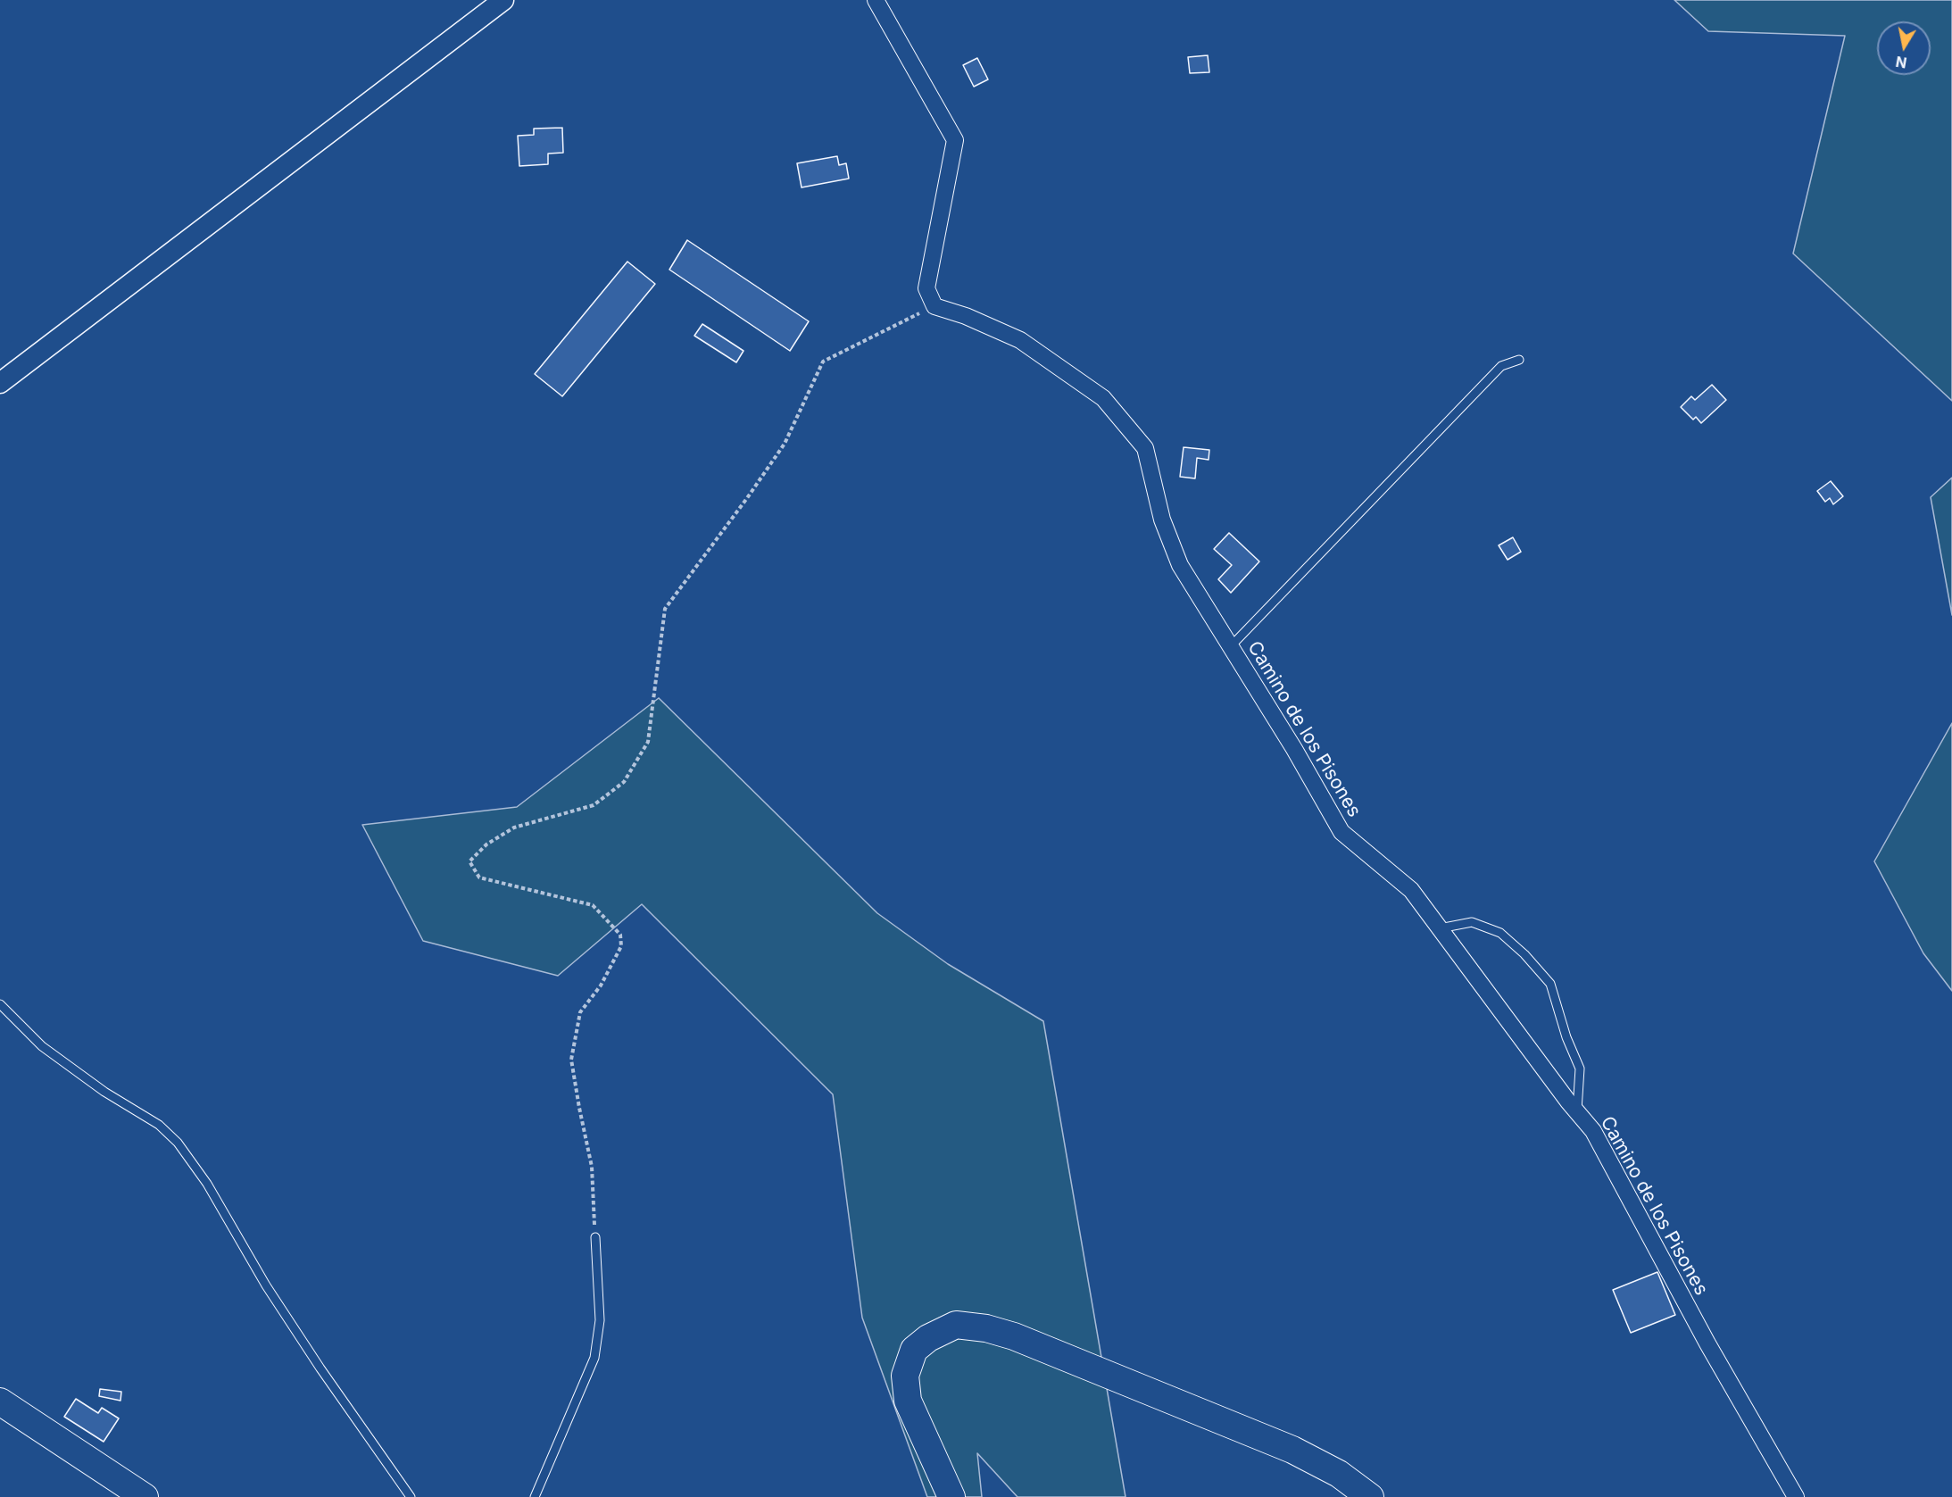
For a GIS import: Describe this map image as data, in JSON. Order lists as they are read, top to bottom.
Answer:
{
  "streets": {
    "street": ["Camino de los Pisones"]
  },
  "north": "bottom"
}
